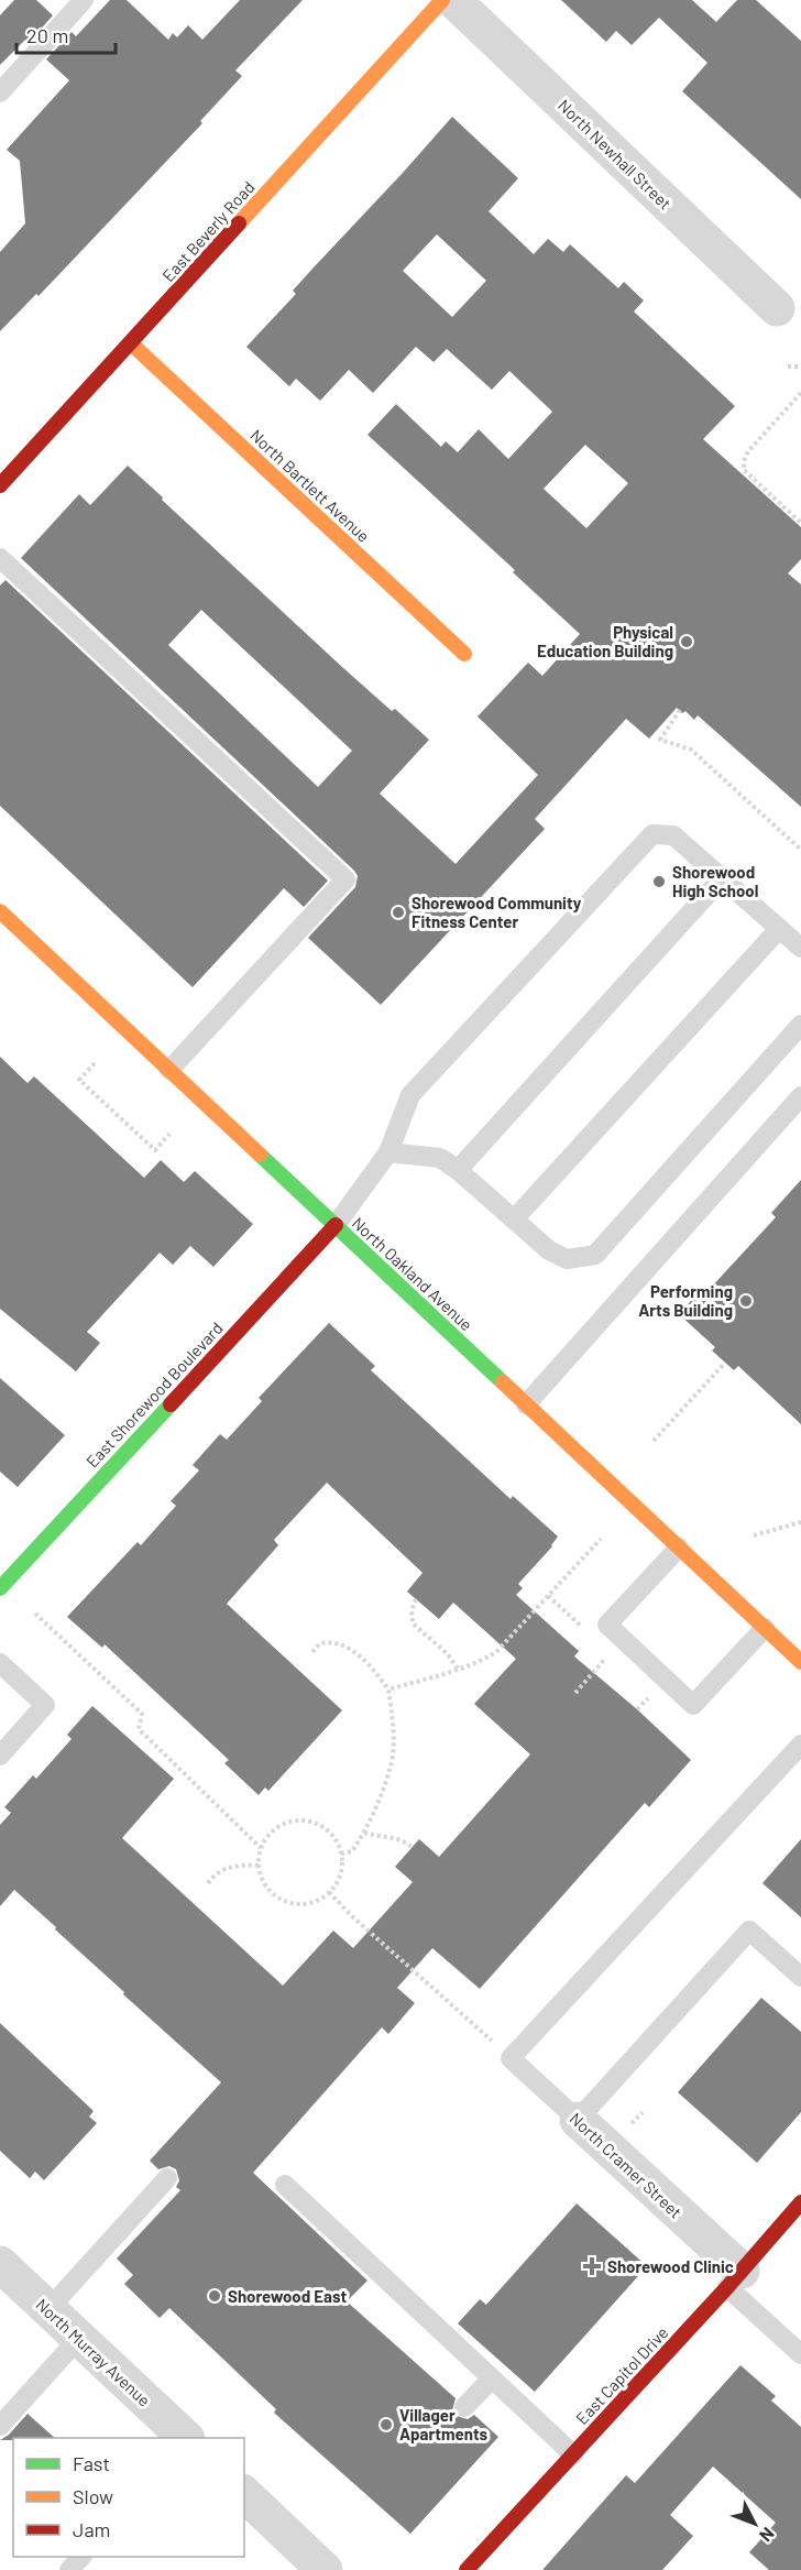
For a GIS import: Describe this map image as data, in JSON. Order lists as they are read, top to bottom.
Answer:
{
  "streets": {
    "street": [
      "North Newhall Street",
      "East Beverly Road",
      "North Bartlett Avenue",
      "North Oakland Avenue",
      "East Shorewood Boulevard",
      "North Cramer Street",
      "North Murray Avenue",
      "East Capitol Drive"
    ]
  },
  "crossings": [
    ["East Beverly Road", "North Bartlett Avenue"],
    ["North Oakland Avenue", "East Shorewood Boulevard"],
    ["North Cramer Street", "East Capitol Drive"]
  ],
  "places": {
    "other": [
      "Physical Education Building",
      "Shorewood High School",
      "Shorewood Community Fitness Center",
      "Performing Arts Building",
      "Shorewood East",
      "Villager Apartments"
    ],
    "health": ["Shorewood Clinic"]
  },
  "legend": ["Fast", "Slow", "Jam"],
  "scale_bar": "20 m",
  "north": "bottom right"
}
